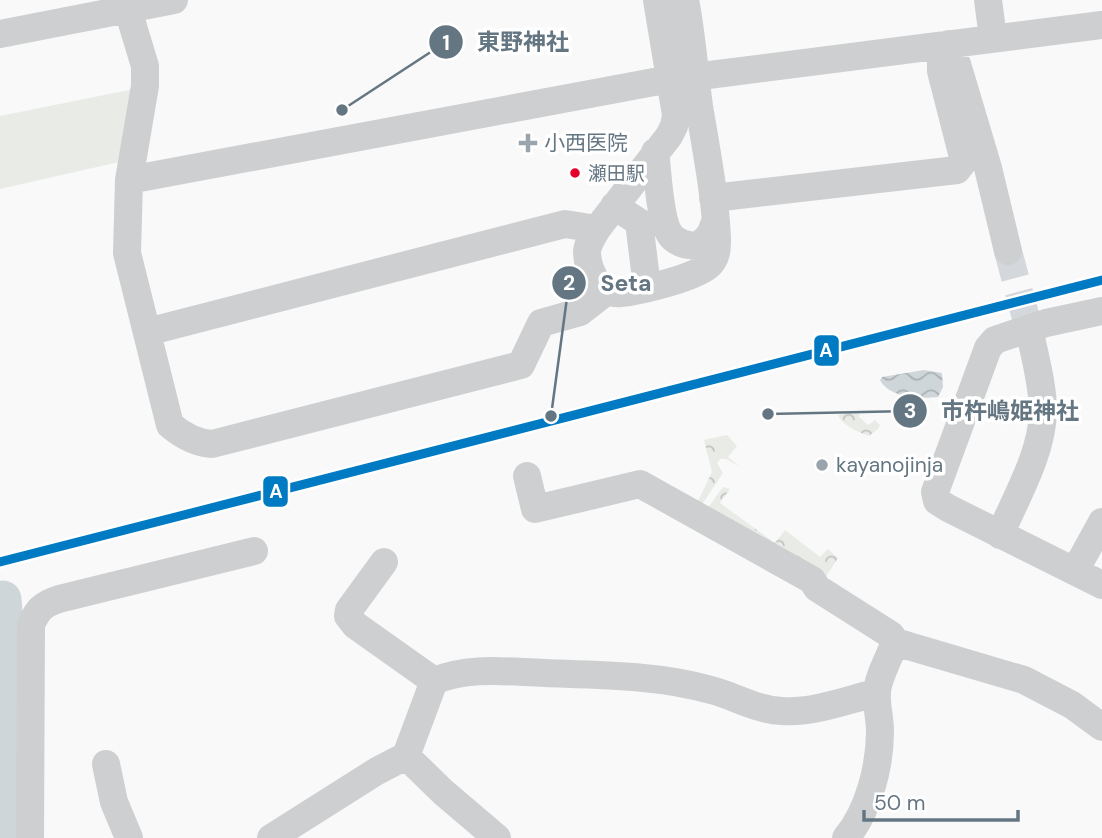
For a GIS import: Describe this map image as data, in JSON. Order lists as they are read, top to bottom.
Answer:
{
  "places": {
    "other": [
      "東野神社",
      "瀬田駅",
      "市杵嶋姫神社",
      "Seta",
      "kayanojinja"
    ],
    "health": ["小西医院"]
  },
  "lines": ["transit line A"],
  "scale_bar": "50 m"
}
